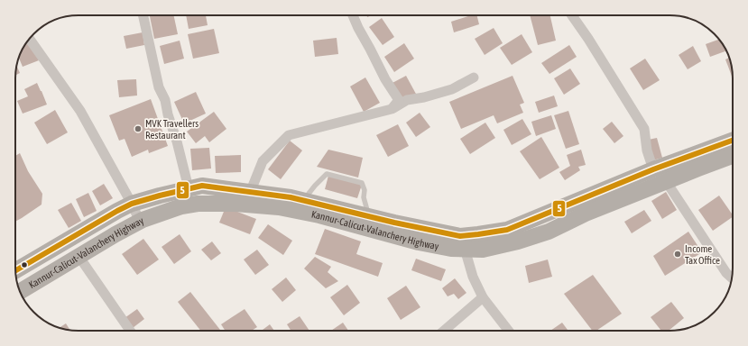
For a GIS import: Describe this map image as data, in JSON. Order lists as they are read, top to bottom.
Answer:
{
  "streets": {
    "highway": ["Kannur-Calicut-Valanchery Highway"]
  },
  "places": ["MVK Travellers Restaurant", "Income Tax Office"],
  "lines": ["transit line 5"]
}
